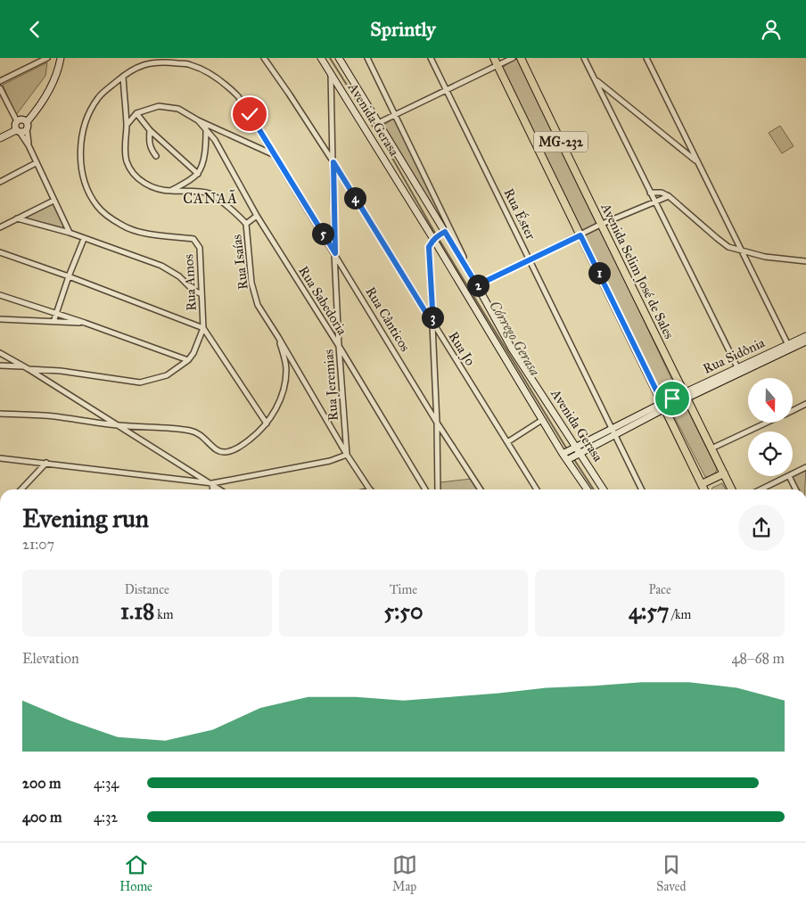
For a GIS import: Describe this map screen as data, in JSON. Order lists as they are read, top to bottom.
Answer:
{
  "streets": {
    "main road": [
      "Avenida Gerasa",
      "MG-232",
      "Avenida Selim José de Sales",
      "Rua Sidônia"
    ],
    "street": [
      "Rua Éster",
      "Rua Isaías",
      "Rua Amos",
      "Rua Sabedoria",
      "Rua Cânticos",
      "Rua Jo",
      "Rua Jeremias"
    ]
  },
  "crossings": [
    ["Avenida Gerasa", "Rua Sidônia"],
    ["Avenida Gerasa", "Rua Jeremias"],
    ["MG-232", "Rua Sidônia"],
    ["Rua Éster", "Rua Sidônia"],
    ["Rua Isaías", "Rua Amos"],
    ["Rua Isaías", "Rua Jeremias"],
    ["Avenida Selim José de Sales", "Rua Sidônia"],
    ["Rua Amos", "Rua Cânticos"],
    ["Rua Sabedoria", "Rua Jeremias"],
    ["Rua Cânticos", "Rua Jeremias"],
    ["Rua Jo", "Rua Jeremias"]
  ],
  "districts": ["CANAÃ"],
  "water": ["Córrego Gerasa"],
  "north": "bottom",
  "page": {
    "header": "Sprintly",
    "pins": [
      "4",
      "5",
      "1",
      "2",
      "3"
    ],
    "heading": ["Evening run", "21:07"],
    "stats": [
      ["Distance", "1.18 km"],
      ["Time", "5:50"],
      ["Pace", "4:57 /km"]
    ],
    "chart": ["Elevation", "48–68 m"],
    "list": [
      {
        "name": "200 m",
        "note": "4:34"
      },
      {
        "name": "400 m",
        "note": "4:32"
      }
    ],
    "tabs": ["Home", "Map", "Saved"]
  }
}
